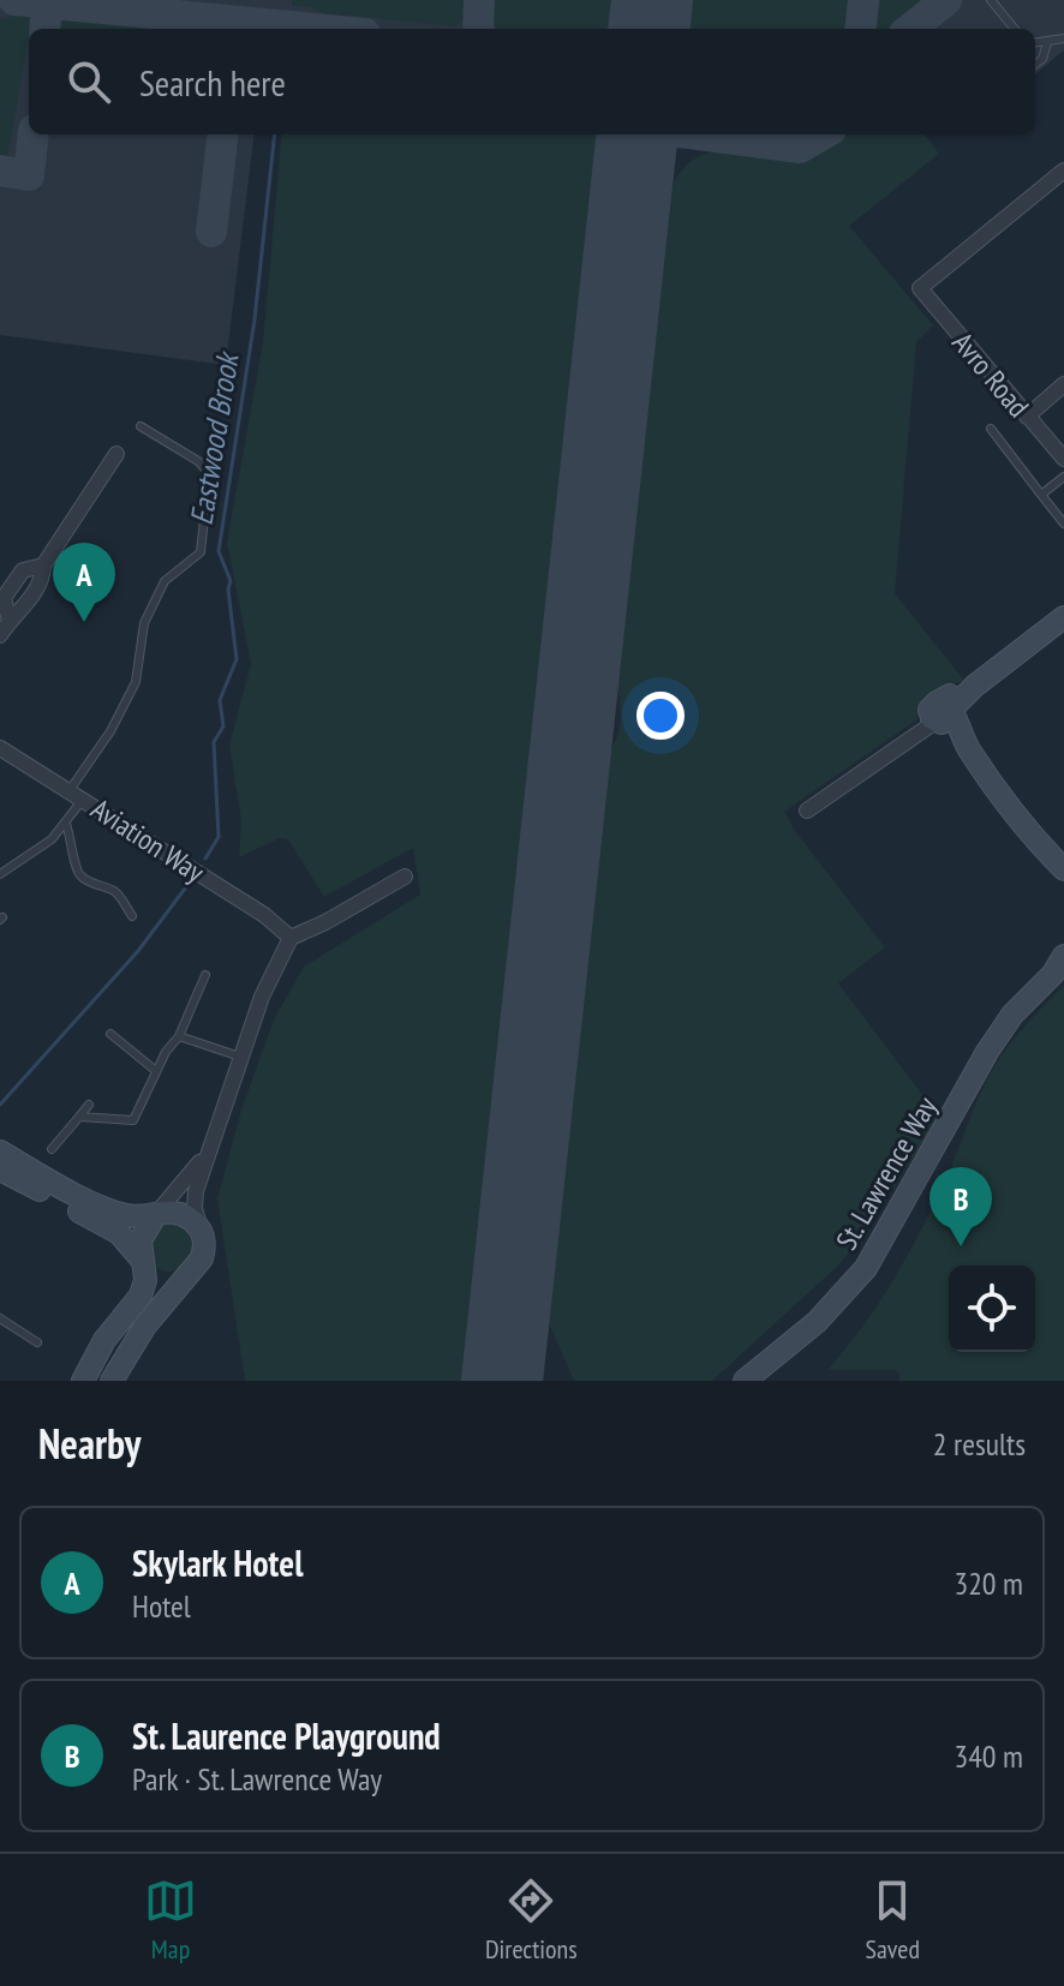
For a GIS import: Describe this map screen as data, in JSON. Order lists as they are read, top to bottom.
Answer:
{
  "streets": {
    "street": ["Avro Road", "Aviation Way", "St. Lawrence Way"]
  },
  "water": ["Eastwood Brook"],
  "page": {
    "search": "Search here",
    "pins": ["A", "B"],
    "heading": ["Nearby", "2 results"],
    "list": [
      {
        "mark": "A",
        "name": "Skylark Hotel",
        "note": "Hotel",
        "value": "320 m"
      },
      {
        "mark": "B",
        "name": "St. Laurence Playground",
        "note": "Park · St. Lawrence Way",
        "value": "340 m"
      }
    ],
    "nav": ["Map", "Directions", "Saved"]
  }
}
